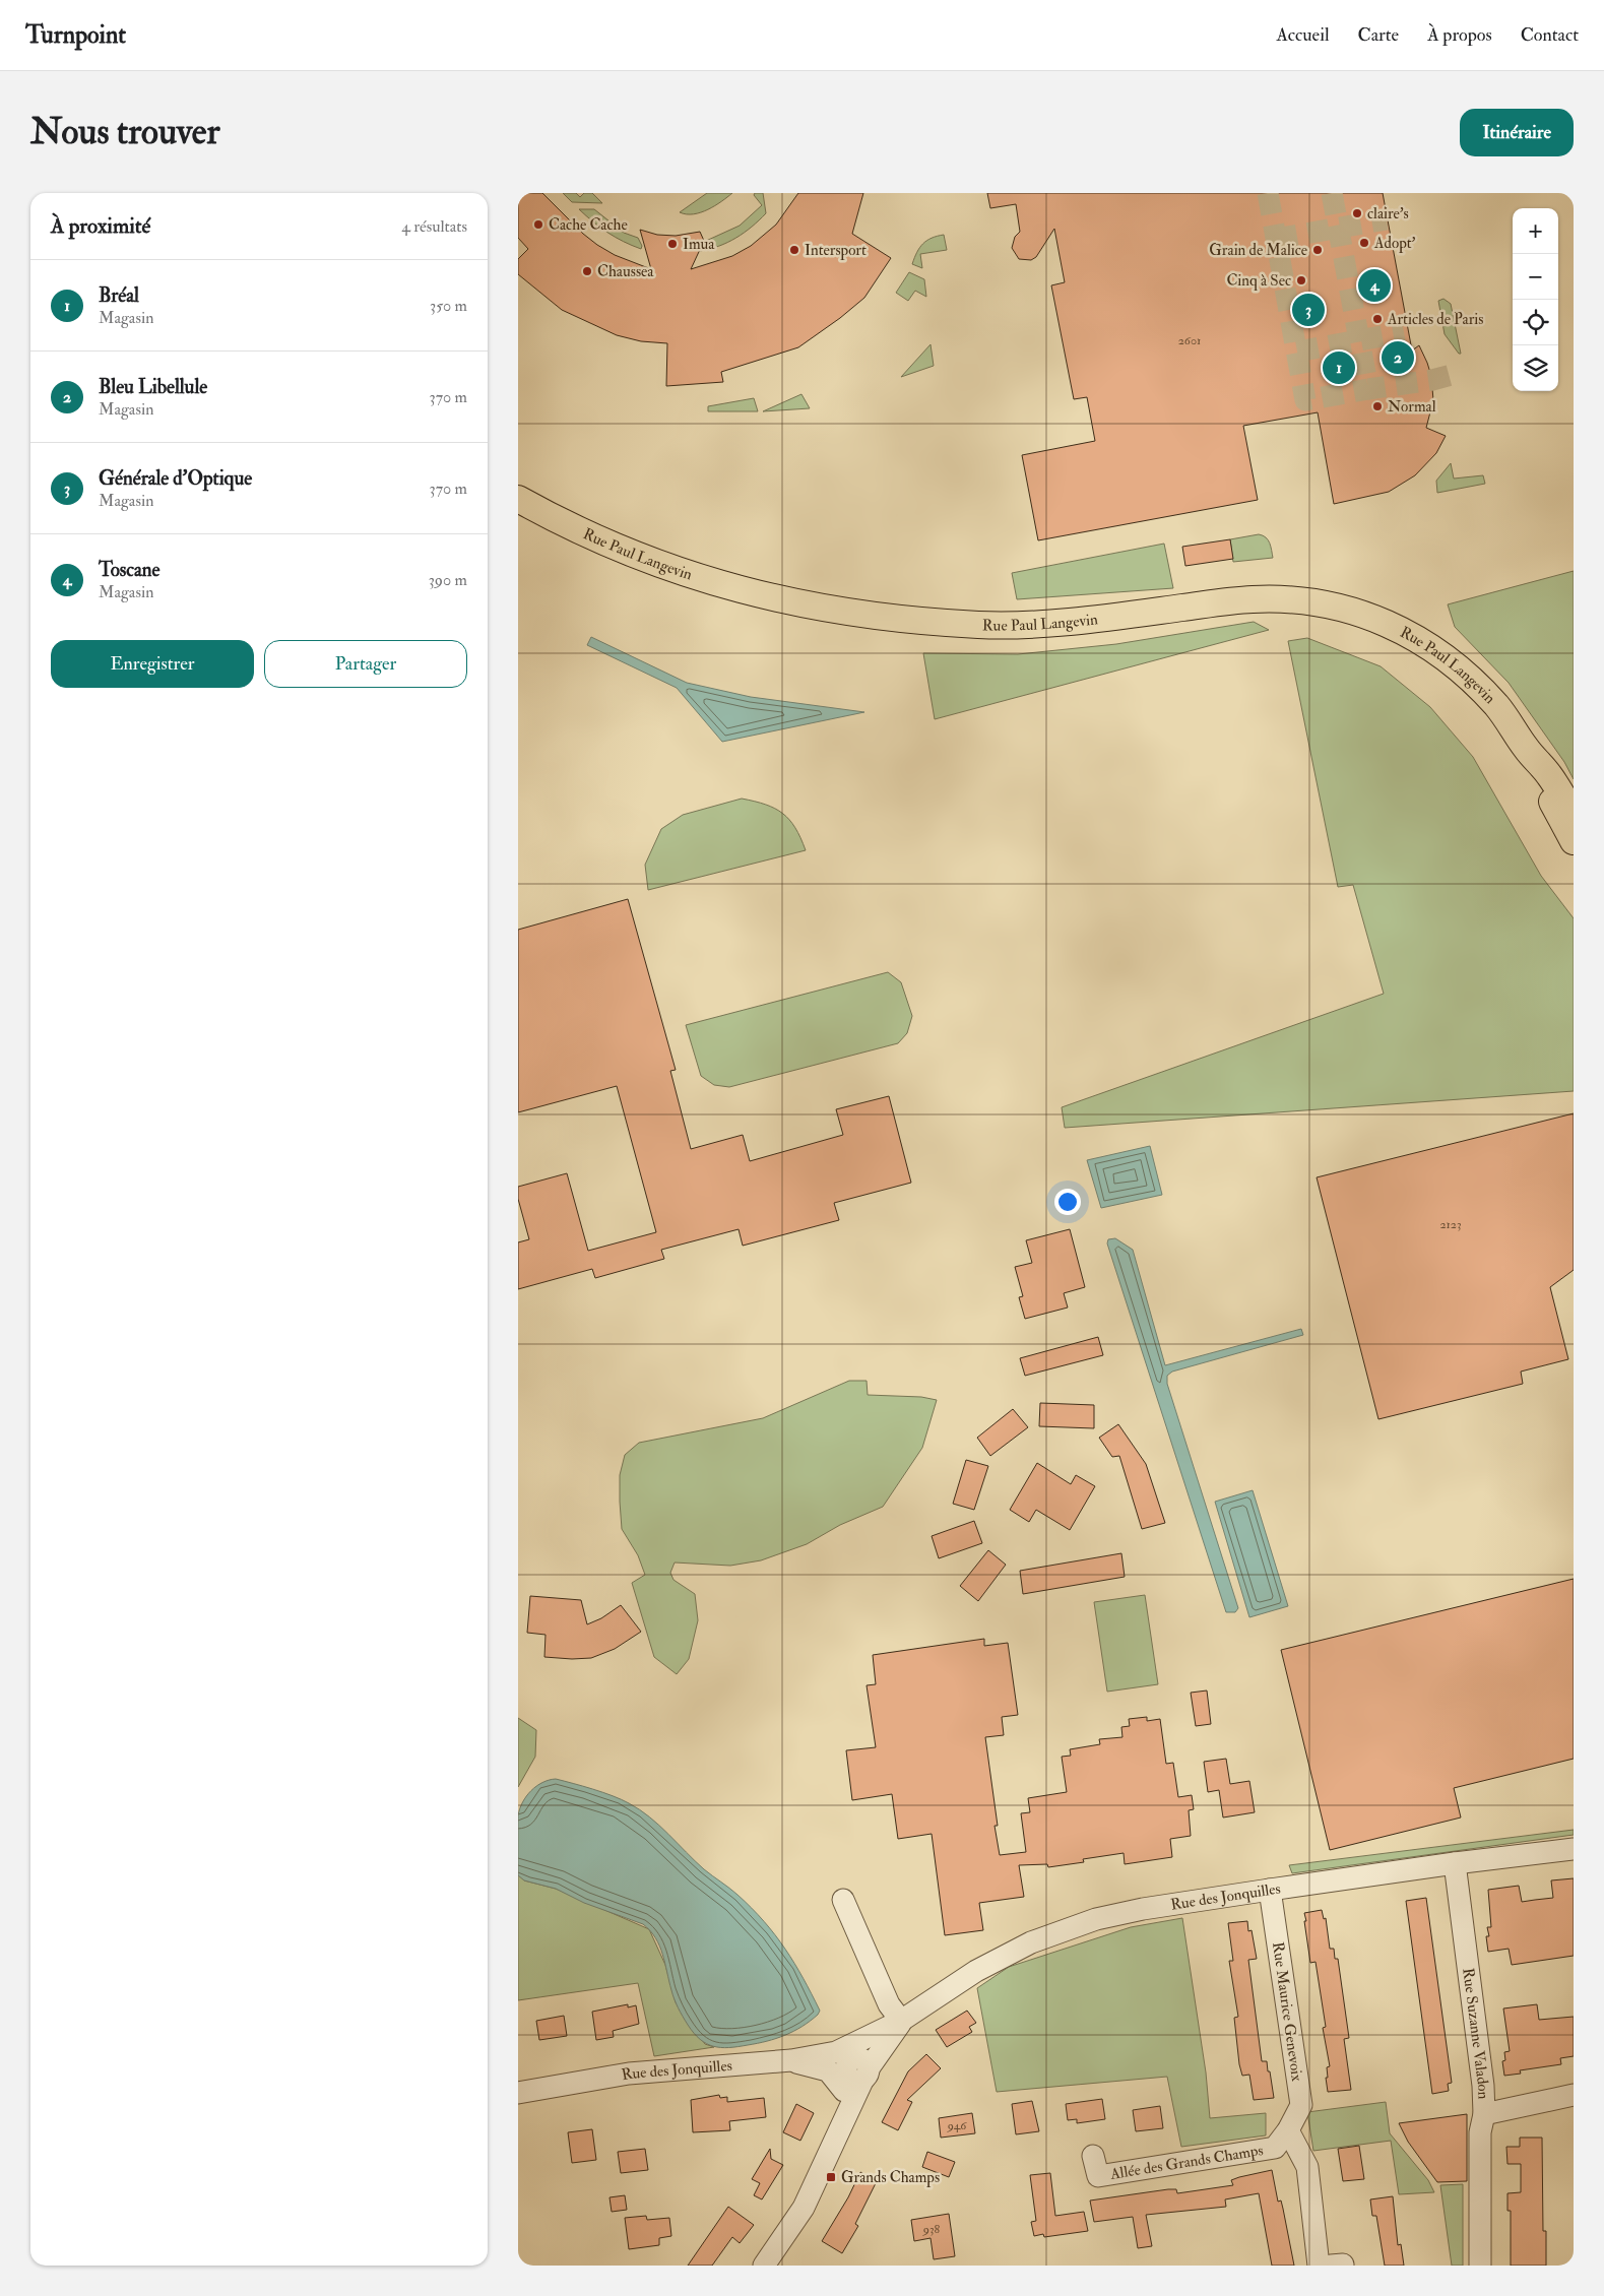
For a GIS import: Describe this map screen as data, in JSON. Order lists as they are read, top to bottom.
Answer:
{
  "streets": {
    "main road": ["Rue Paul Langevin"],
    "street": [
      "Rue des Jonquilles",
      "Rue Maurice Genevoix",
      "Rue Suzanne Valadon",
      "Allée des Grands Champs"
    ]
  },
  "crossings": [
    ["Rue des Jonquilles", "Rue Maurice Genevoix"],
    ["Rue des Jonquilles", "Rue Suzanne Valadon"],
    ["Rue Maurice Genevoix", "Allée des Grands Champs"]
  ],
  "places": {
    "other": [
      "claire's",
      "Cache Cache",
      "Adopt'",
      "Imua",
      "Intersport",
      "Grain de Malice",
      "Chaussea",
      "Cinq à Sec",
      "Articles de Paris",
      "Normal"
    ],
    "transit": ["Grands Champs"]
  },
  "house_numbers": [
    "2601",
    "2123",
    "946",
    "938"
  ],
  "page": {
    "header": "Turnpoint",
    "nav": [
      "Accueil",
      "Carte",
      "À propos",
      "Contact"
    ],
    "buttons": [
      "Itinéraire",
      ["Enregistrer", "Partager"]
    ],
    "title": "Nous trouver",
    "heading": ["À proximité", "4 résultats"],
    "map_buttons": ["+", "−"],
    "list": [
      {
        "mark": "1",
        "name": "Bréal",
        "note": "Magasin",
        "value": "350 m"
      },
      {
        "mark": "2",
        "name": "Bleu Libellule",
        "note": "Magasin",
        "value": "370 m"
      },
      {
        "mark": "3",
        "name": "Générale d'Optique",
        "note": "Magasin",
        "value": "370 m"
      },
      {
        "mark": "4",
        "name": "Toscane",
        "note": "Magasin",
        "value": "390 m"
      }
    ],
    "pins": [
      "4",
      "3",
      "2",
      "1"
    ]
  }
}
